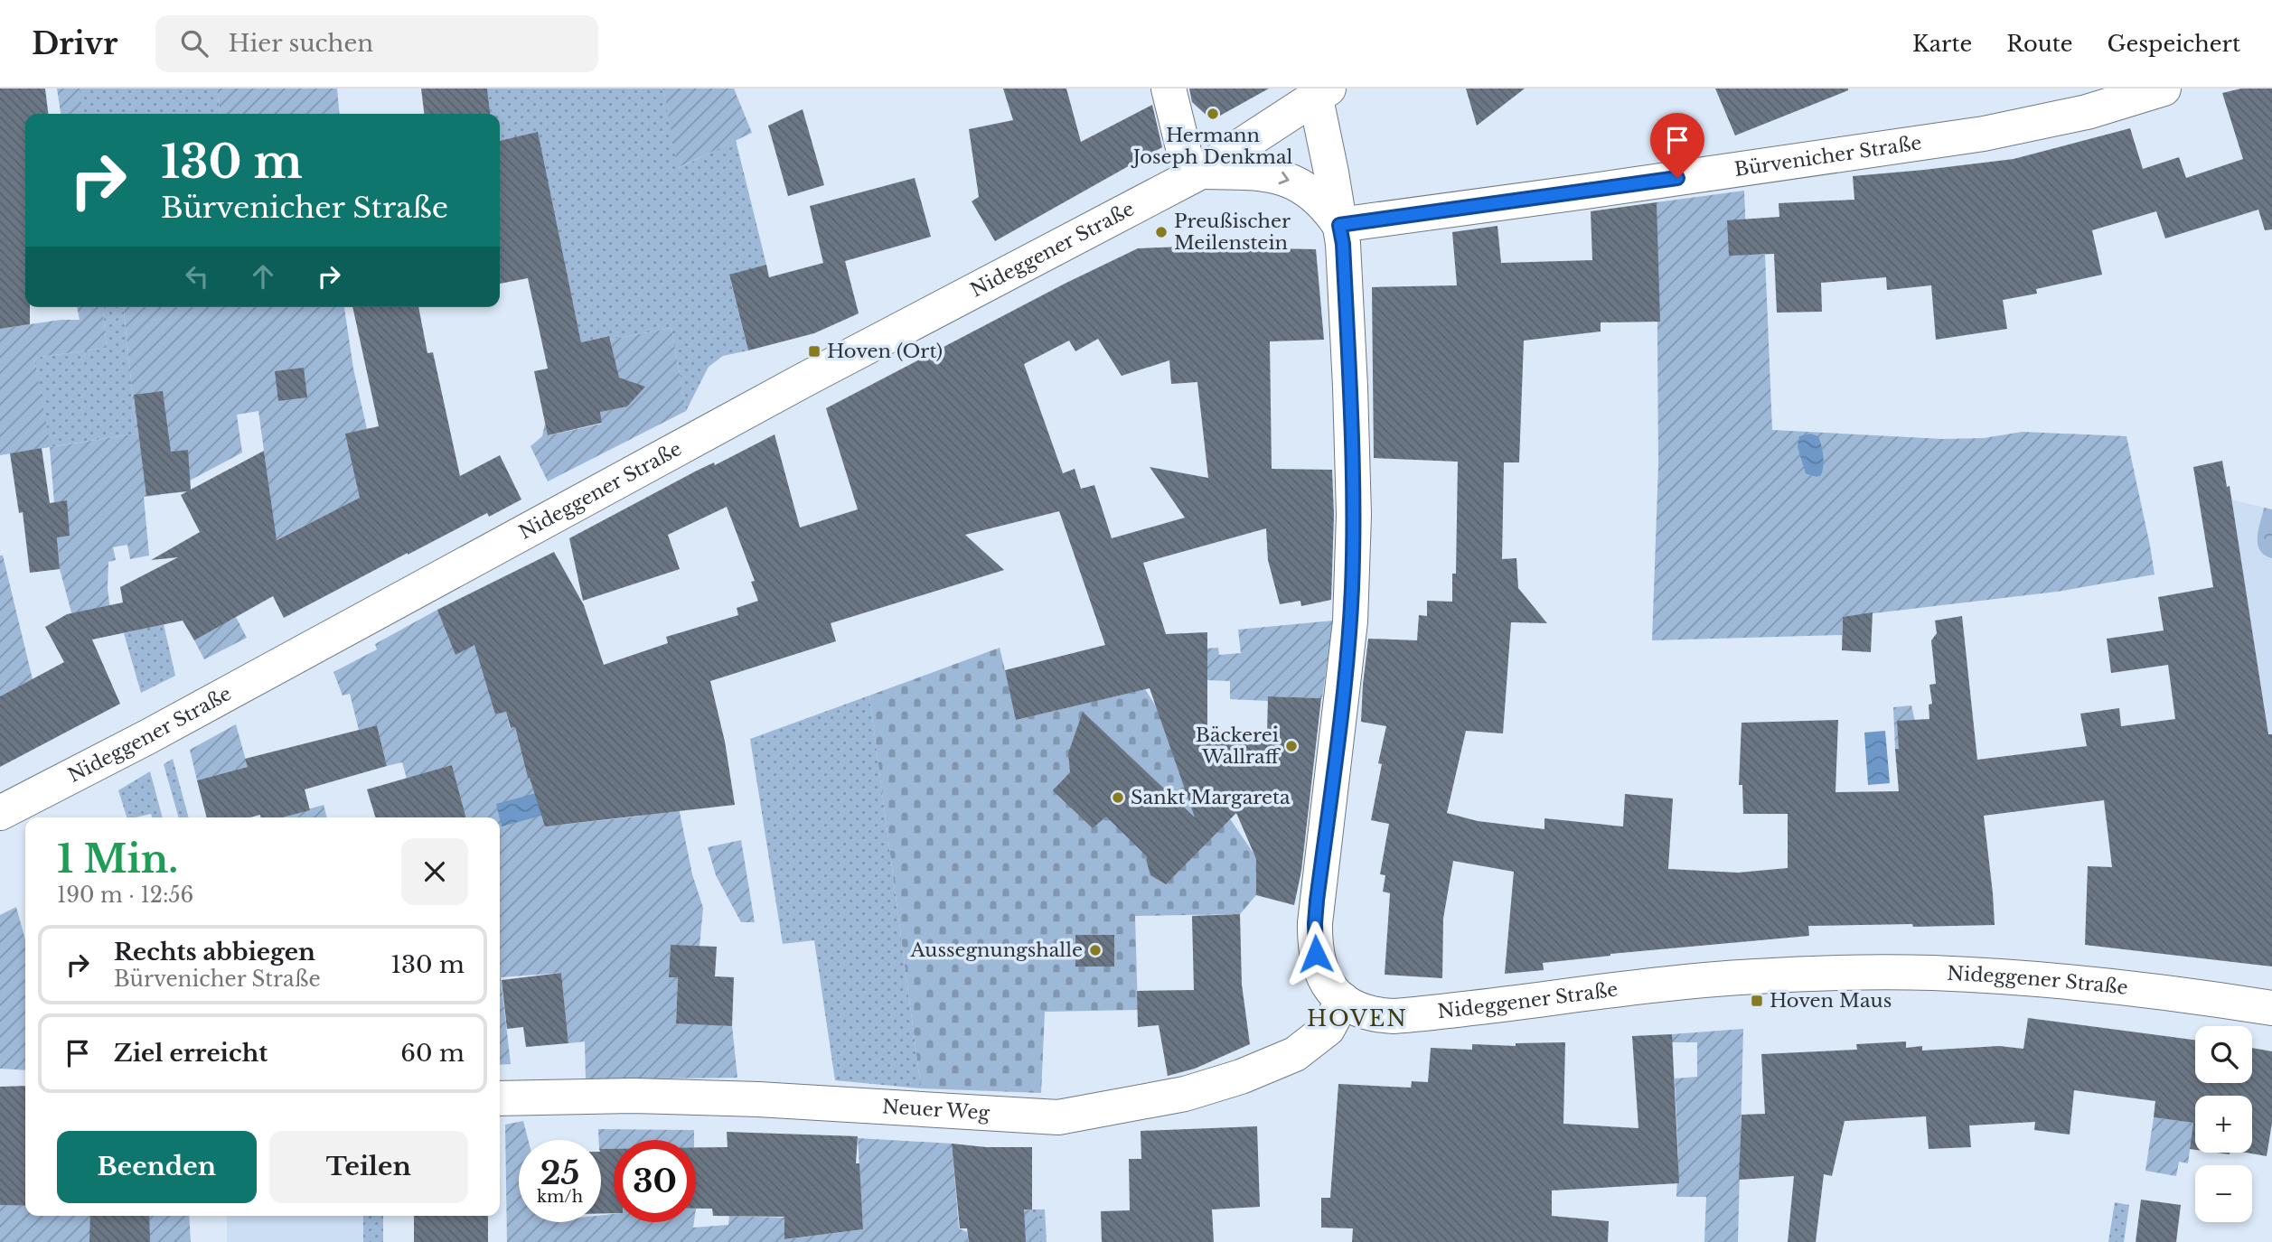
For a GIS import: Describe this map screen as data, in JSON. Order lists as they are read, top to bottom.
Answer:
{
  "streets": {
    "street": ["Bürvenicher Straße", "Nideggener Straße", "Neuer Weg"]
  },
  "crossings": [
    ["Bürvenicher Straße", "Nideggener Straße"],
    ["Nideggener Straße", "Neuer Weg"]
  ],
  "districts": ["HOVEN"],
  "places": {
    "other": [
      "Hermann Joseph Denkmal",
      "Preußischer Meilenstein",
      "Bäckerei Wallraff",
      "Sankt Margareta",
      "Aussegnungshalle"
    ],
    "transit": ["Hoven (Ort)", "Hoven Maus"]
  },
  "page": {
    "header": "Drivr",
    "search": "Hier suchen",
    "nav": ["Karte", "Route", "Gespeichert"],
    "turn": ["130 m", "Bürvenicher Straße"],
    "heading": ["1 Min.", "190 m · 12:56"],
    "list": [
      {
        "name": "Rechts abbiegen",
        "note": "Bürvenicher Straße",
        "value": "130 m"
      },
      {
        "name": "Ziel erreicht",
        "value": "60 m"
      }
    ],
    "map_buttons": ["+", "−"],
    "buttons": ["Beenden", "Teilen"],
    "speed": "25 km/h",
    "limit": "30"
  }
}
